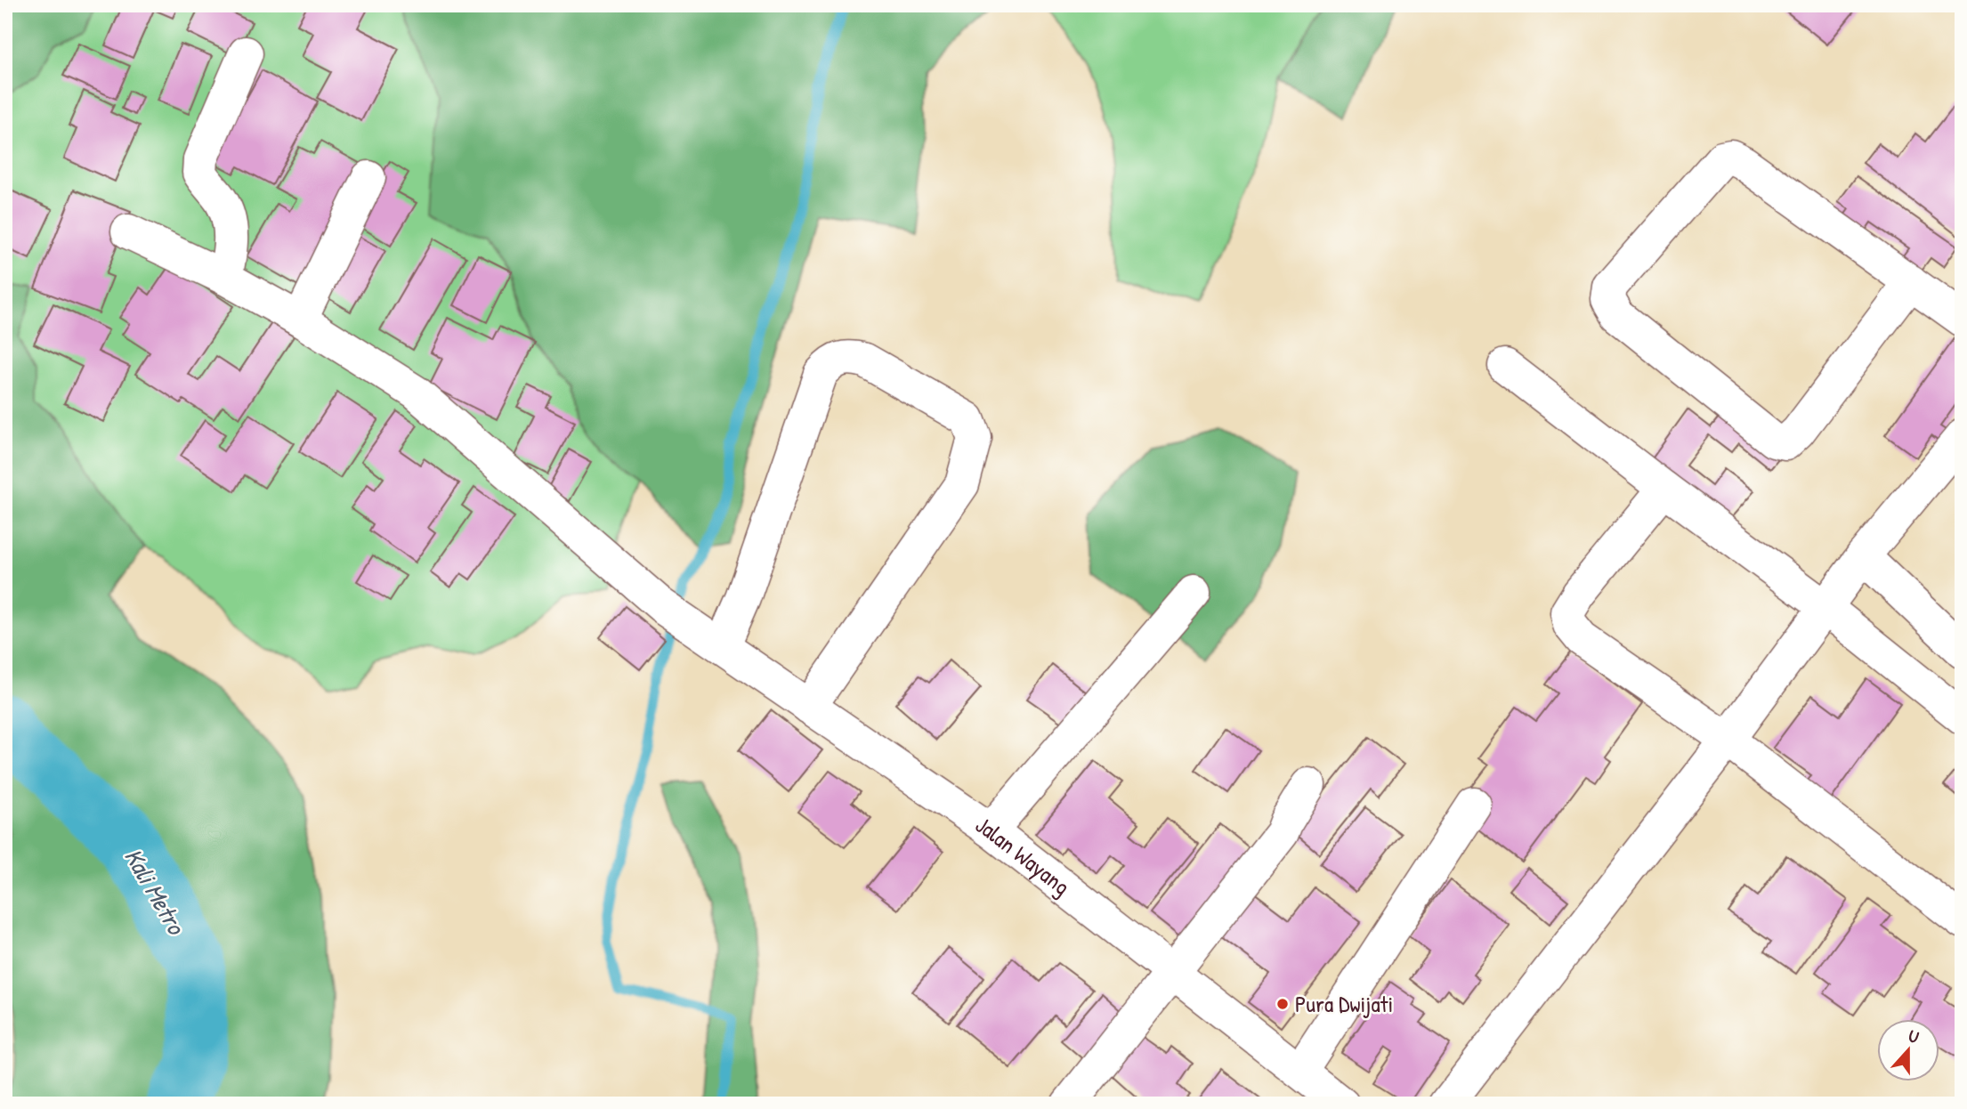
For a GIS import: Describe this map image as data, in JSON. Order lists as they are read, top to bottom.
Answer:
{
  "streets": {
    "street": ["Jalan Wayang"]
  },
  "water": ["Kali Metro"],
  "places": ["Pura Dwijati"],
  "north": "top"
}
